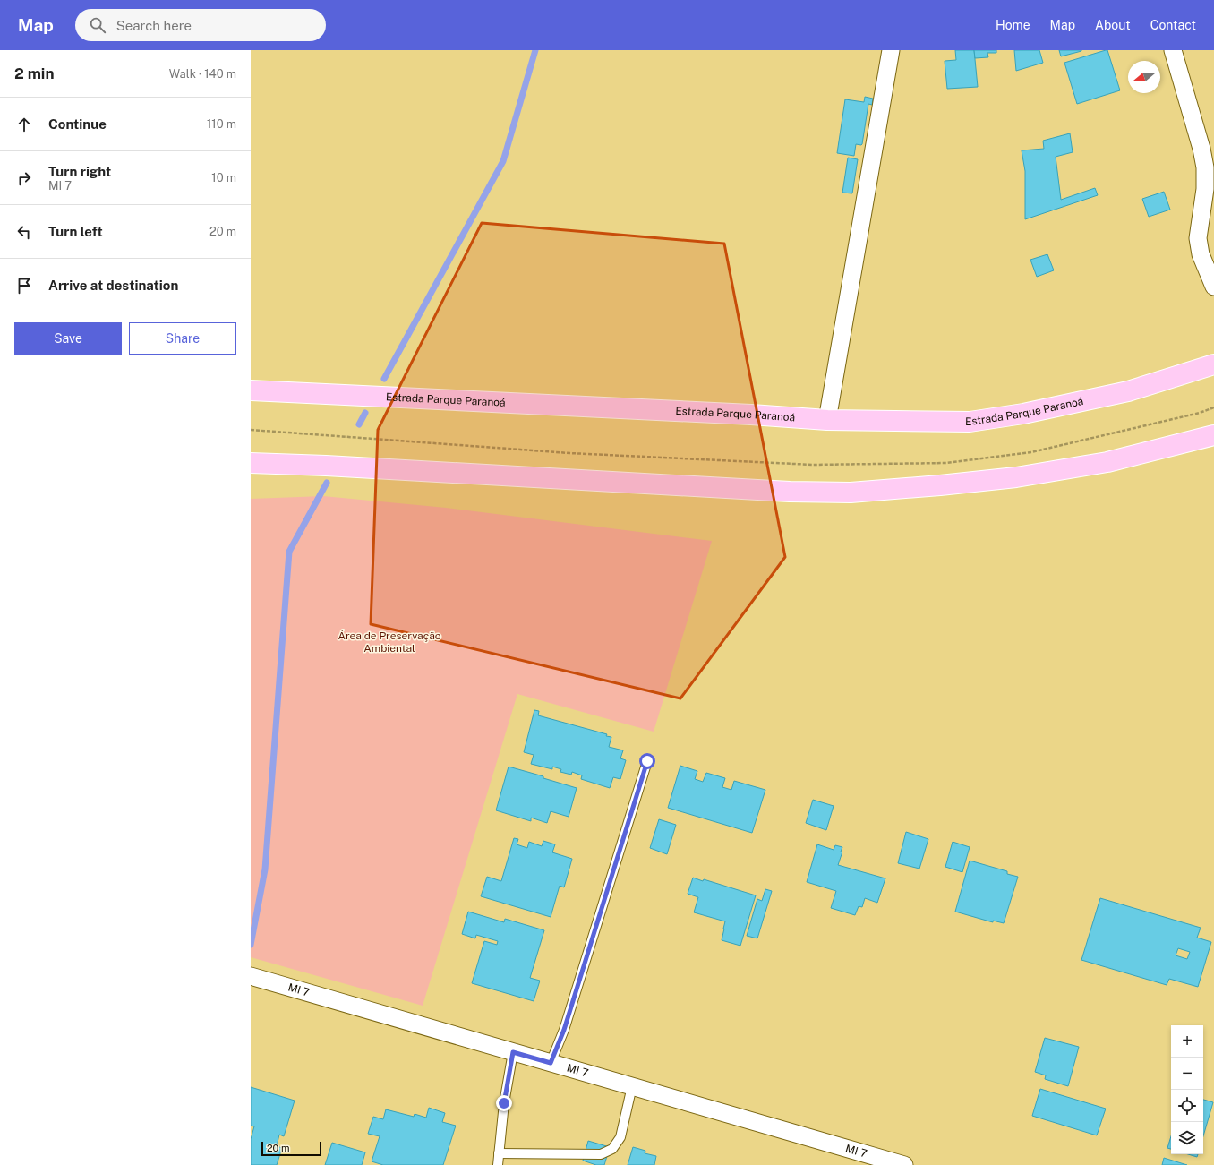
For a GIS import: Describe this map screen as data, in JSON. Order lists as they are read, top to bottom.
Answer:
{
  "streets": {
    "main road": ["Estrada Parque Paranoá"],
    "street": ["MI 7"]
  },
  "parks": ["Área de Preservação Ambiental"],
  "scale_bar": "20 m",
  "north": "left",
  "page": {
    "header": "Map",
    "search": "Search here",
    "nav": [
      "Home",
      "Map",
      "About",
      "Contact"
    ],
    "heading": ["2 min", "Walk · 140 m"],
    "list": [
      ["Continue", "110 m"],
      ["Turn right", "MI 7", "10 m"],
      ["Turn left", "20 m"],
      "Arrive at destination"
    ],
    "buttons": ["Save", "Share"],
    "map_buttons": ["+", "−"],
    "scale": "20 m"
  }
}
